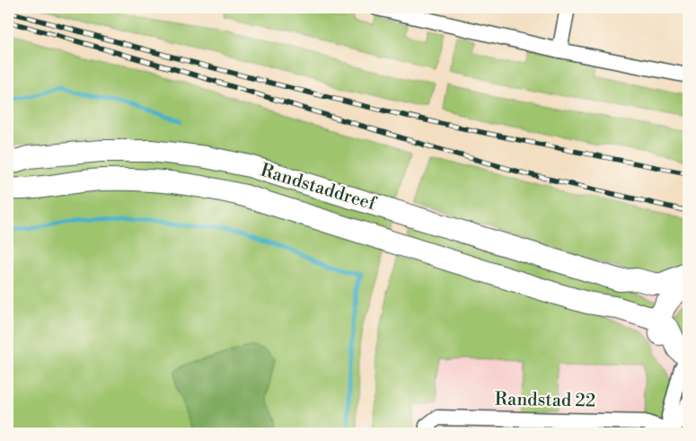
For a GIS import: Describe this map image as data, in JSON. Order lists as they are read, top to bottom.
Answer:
{
  "streets": {
    "main road": ["Randstaddreef"],
    "street": ["Randstad 22"]
  }
}
